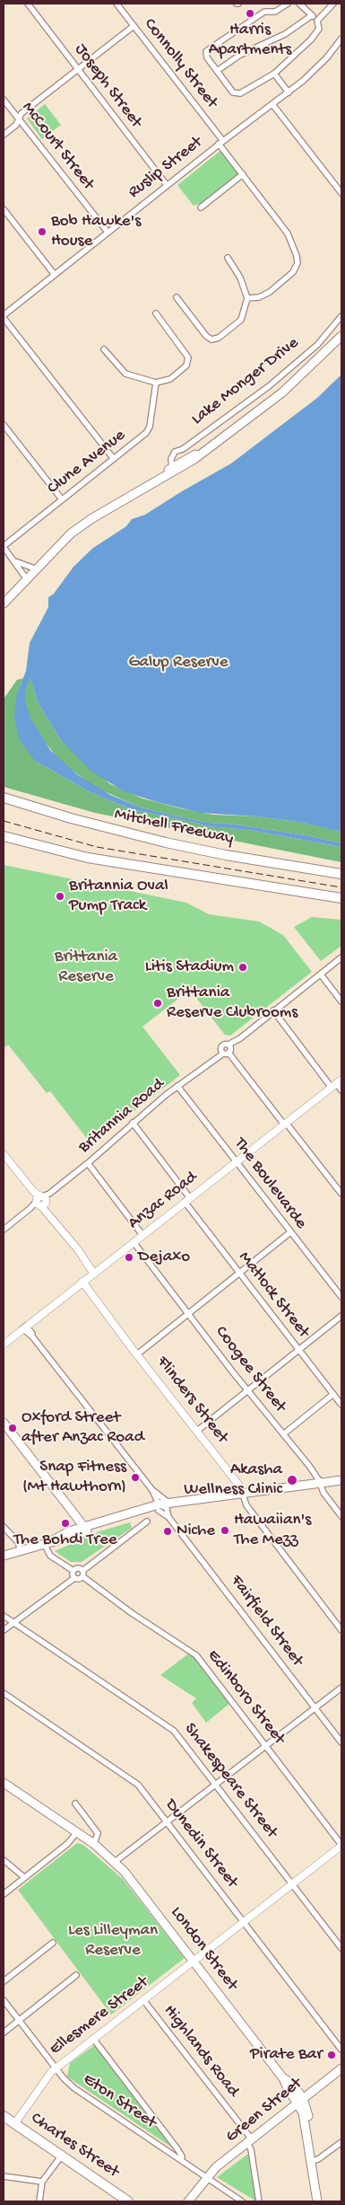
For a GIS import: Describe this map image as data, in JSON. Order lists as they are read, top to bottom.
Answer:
{
  "streets": {
    "highway": ["Mitchell Freeway", "Charles Street"],
    "main road": [
      "Lake Monger Drive",
      "Anzac Road",
      "Flinders Street",
      "London Street",
      "Ellesmere Street",
      "Green Street"
    ],
    "street": [
      "Connolly Street",
      "Joseph Street",
      "McCourt Street",
      "Ruslip Street",
      "Clune Avenue",
      "Britannia Road",
      "The Boulevarde",
      "Matlock Street",
      "Coogee Street",
      "Fairfield Street",
      "Edinboro Street",
      "Shakespeare Street",
      "Dunedin Street",
      "Highlands Road",
      "Eton Street"
    ]
  },
  "crossings": [
    ["Connolly Street", "Ruslip Street"],
    ["Joseph Street", "Ruslip Street"],
    ["McCourt Street", "Ruslip Street"],
    ["Britannia Road", "The Boulevarde"],
    ["Britannia Road", "Matlock Street"],
    ["The Boulevarde", "Anzac Road"],
    ["Anzac Road", "Matlock Street"],
    ["Anzac Road", "Coogee Street"],
    ["Anzac Road", "Flinders Street"],
    ["Edinboro Street", "Ellesmere Street"],
    ["Shakespeare Street", "Ellesmere Street"],
    ["Dunedin Street", "Ellesmere Street"],
    ["London Street", "Ellesmere Street"],
    ["London Street", "Green Street"],
    ["Ellesmere Street", "Highlands Road"],
    ["Ellesmere Street", "Eton Street"],
    ["Ellesmere Street", "Charles Street"],
    ["Highlands Road", "Green Street"],
    ["Eton Street", "Green Street"]
  ],
  "parks": ["Galup Reserve", "Brittania Reserve", "Les Lilleyman Reserve"],
  "places": [
    "Harris Apartments",
    "Bob Hawke's House",
    "Britannia Oval Pump Track",
    "Litis Stadium",
    "Brittania Reserve Clubrooms",
    "Dejaxo",
    "Oxford Street after Anzac Road",
    "Snap Fitness (Mt Hawthorn)",
    "Akasha Wellness Clinic",
    "The Bohdi Tree",
    "Hawaiian's The Mezz",
    "Niche",
    "Pirate Bar"
  ]
}
